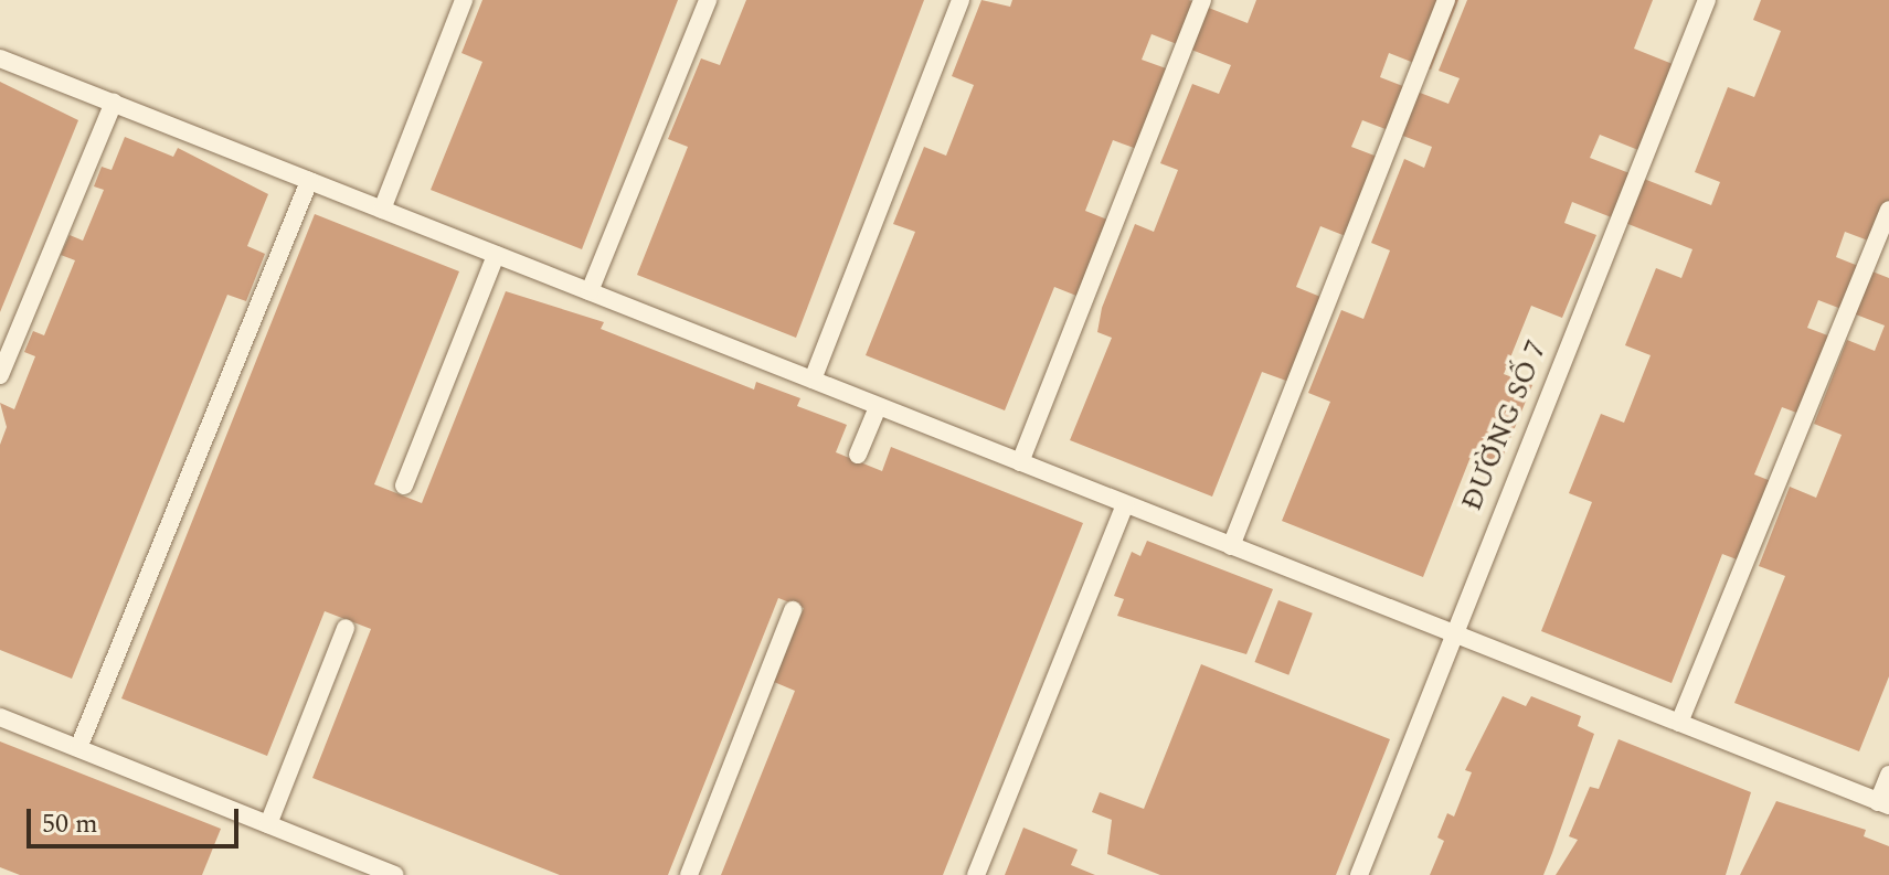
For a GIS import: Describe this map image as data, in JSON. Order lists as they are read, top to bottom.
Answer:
{
  "streets": {
    "lane": ["ĐƯỜNG SỐ 7"]
  },
  "scale_bar": "50 m"
}
